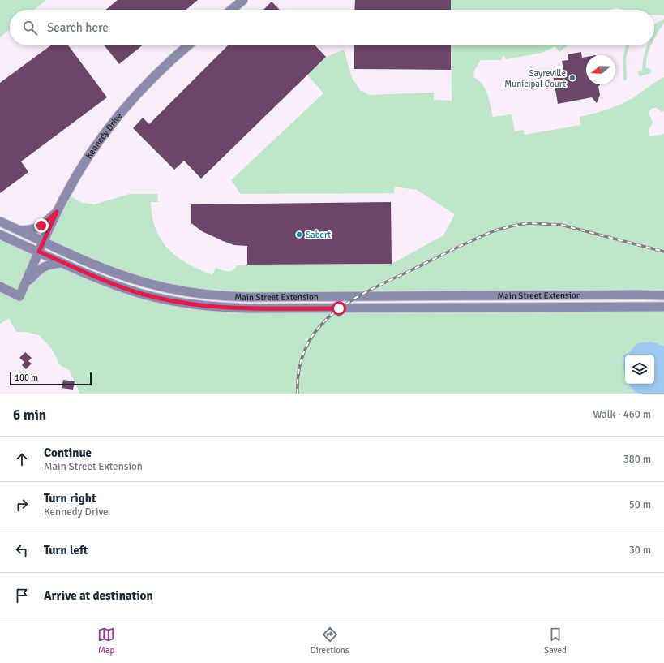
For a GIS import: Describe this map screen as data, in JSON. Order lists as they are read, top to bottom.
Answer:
{
  "streets": {
    "main road": ["Kennedy Drive", "Main Street Extension"]
  },
  "crossings": [
    ["Kennedy Drive", "Main Street Extension"]
  ],
  "places": ["Sayreville Municipal Court", "Sabert"],
  "scale_bar": "100 m",
  "north": "left",
  "page": {
    "search": "Search here",
    "scale": "100 m",
    "heading": ["6 min", "Walk · 460 m"],
    "list": [
      ["Continue", "Main Street Extension", "380 m"],
      ["Turn right", "Kennedy Drive", "50 m"],
      ["Turn left", "30 m"],
      "Arrive at destination"
    ],
    "nav": ["Map", "Directions", "Saved"]
  }
}
